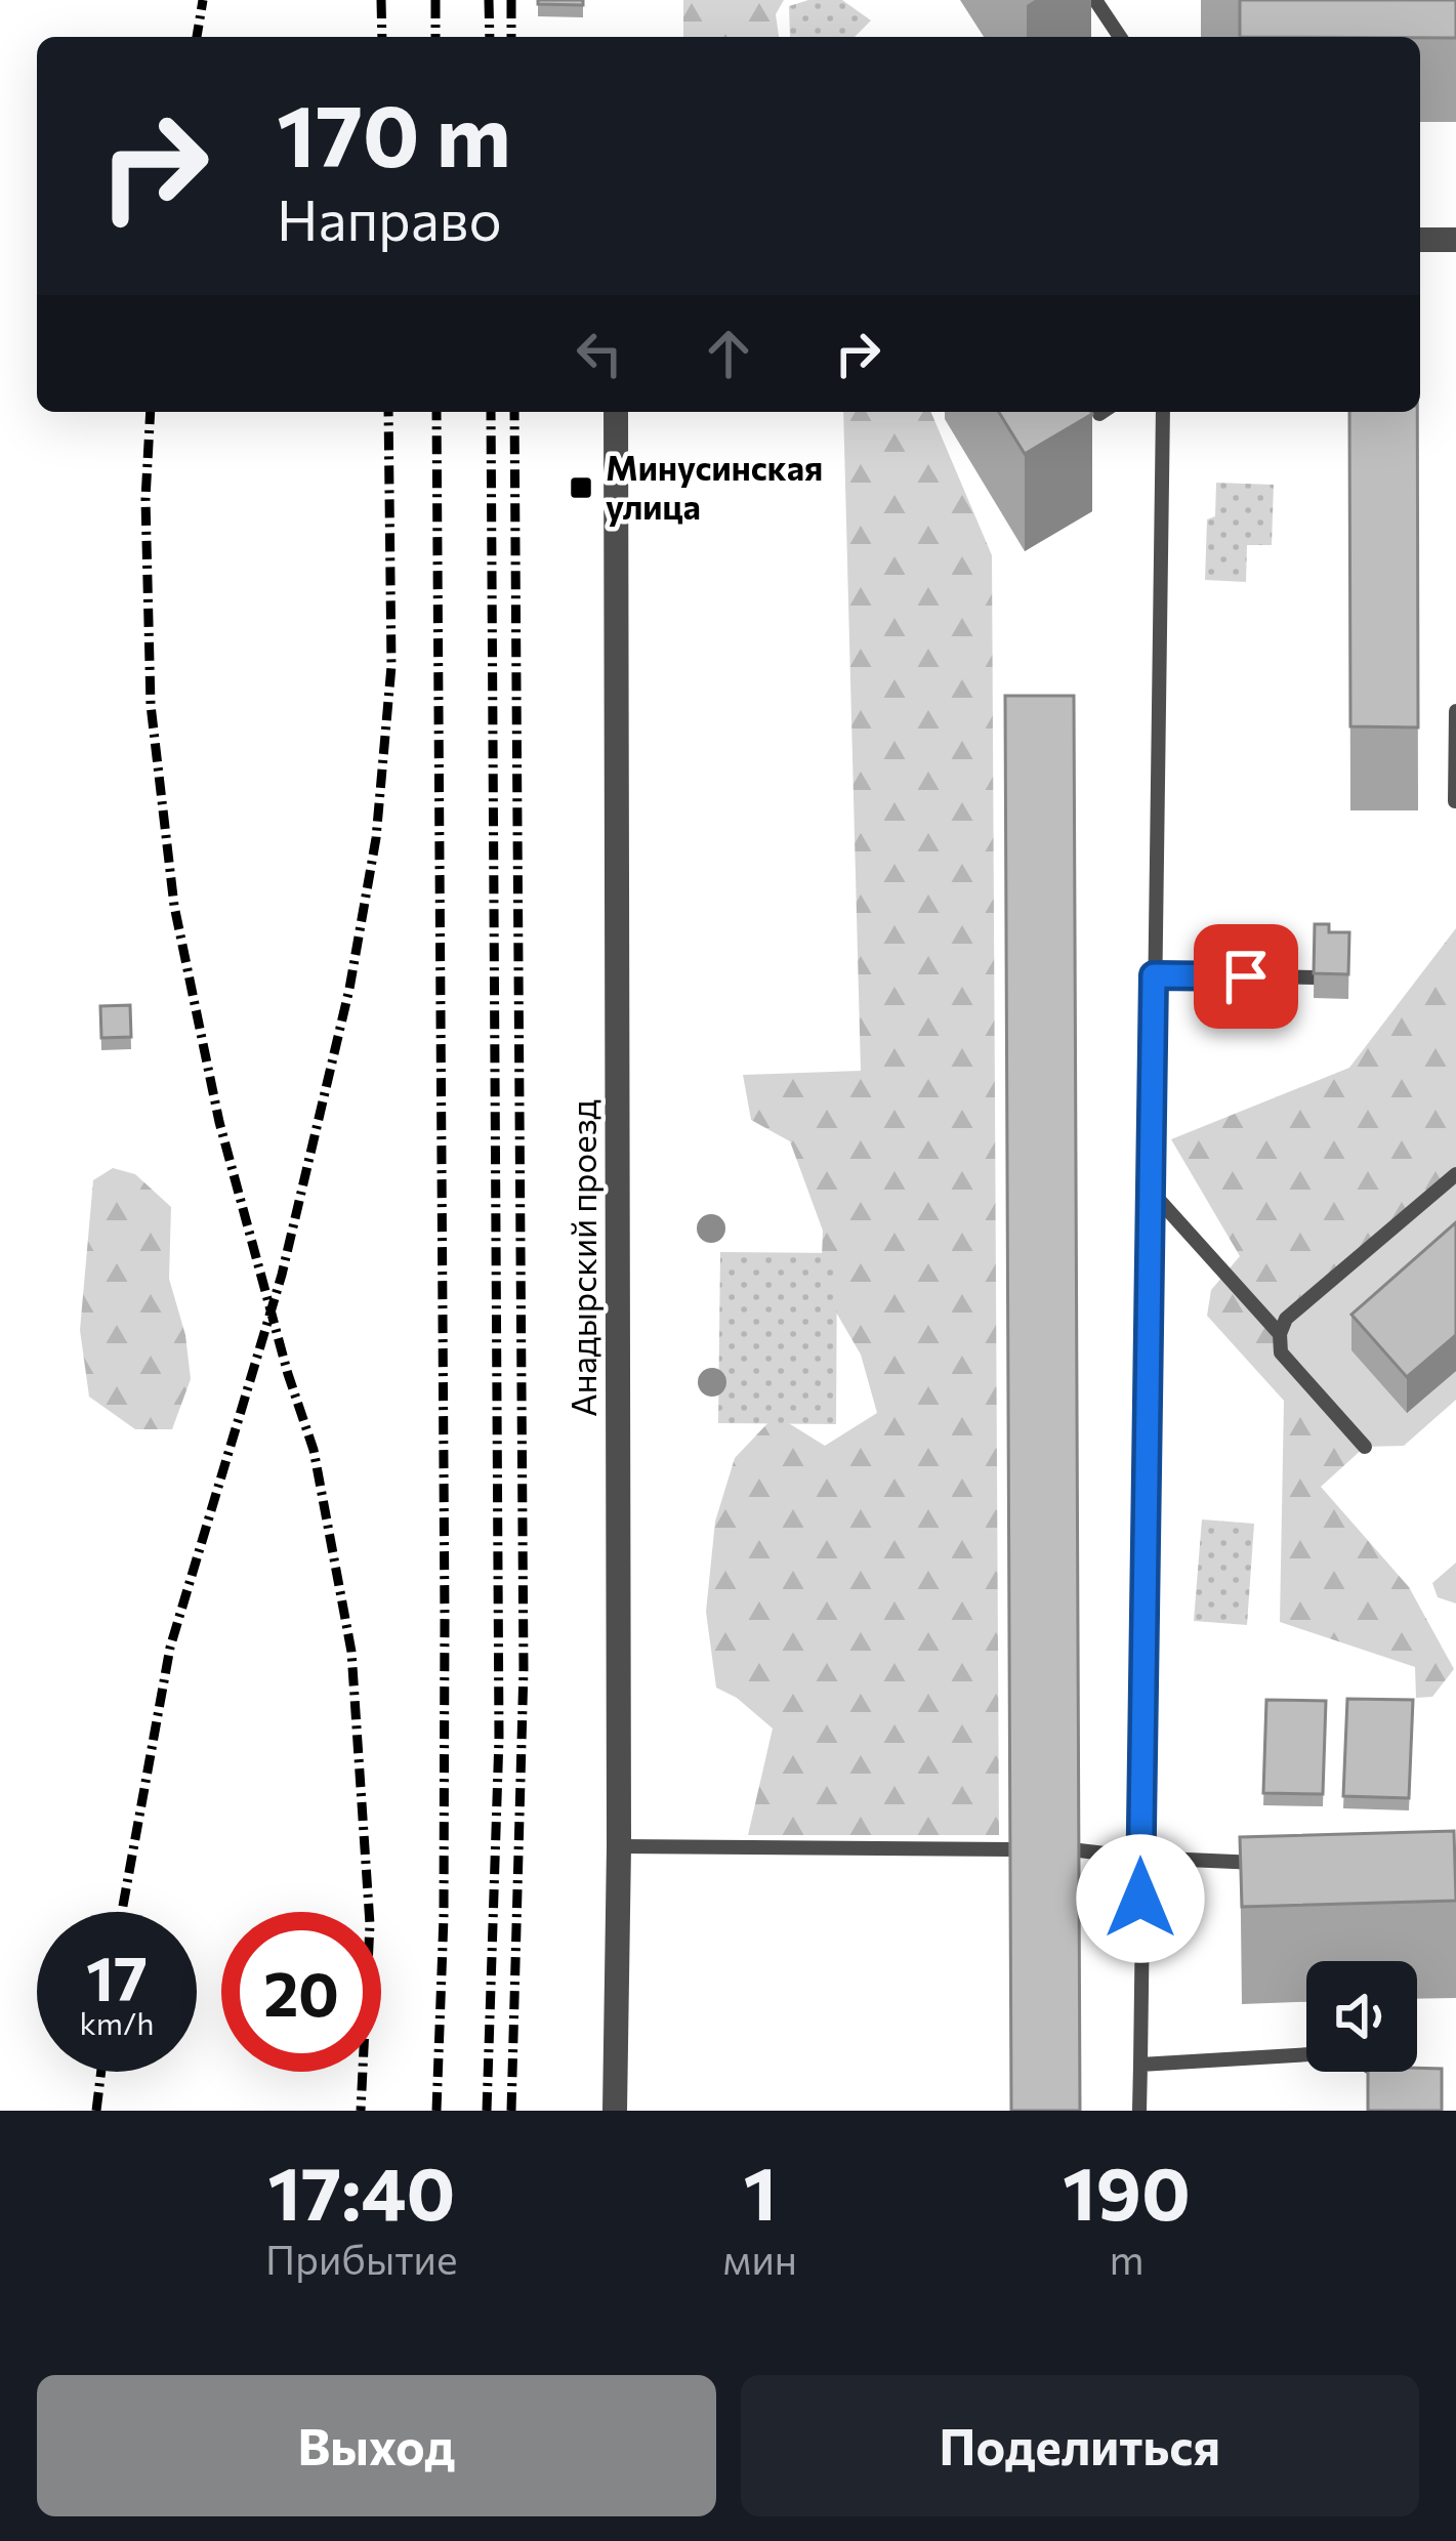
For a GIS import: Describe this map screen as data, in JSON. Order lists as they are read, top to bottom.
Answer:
{
  "streets": {
    "street": ["Анадырский проезд"]
  },
  "places": {
    "transit": ["Минусинская улица"]
  },
  "page": {
    "turn": ["170 m", "Направо"],
    "speed": "17 km/h",
    "limit": "20",
    "eta": [
      "17:40",
      "Прибытие",
      "1",
      "мин",
      "190",
      "m"
    ],
    "buttons": ["Выход", "Поделиться"]
  }
}
